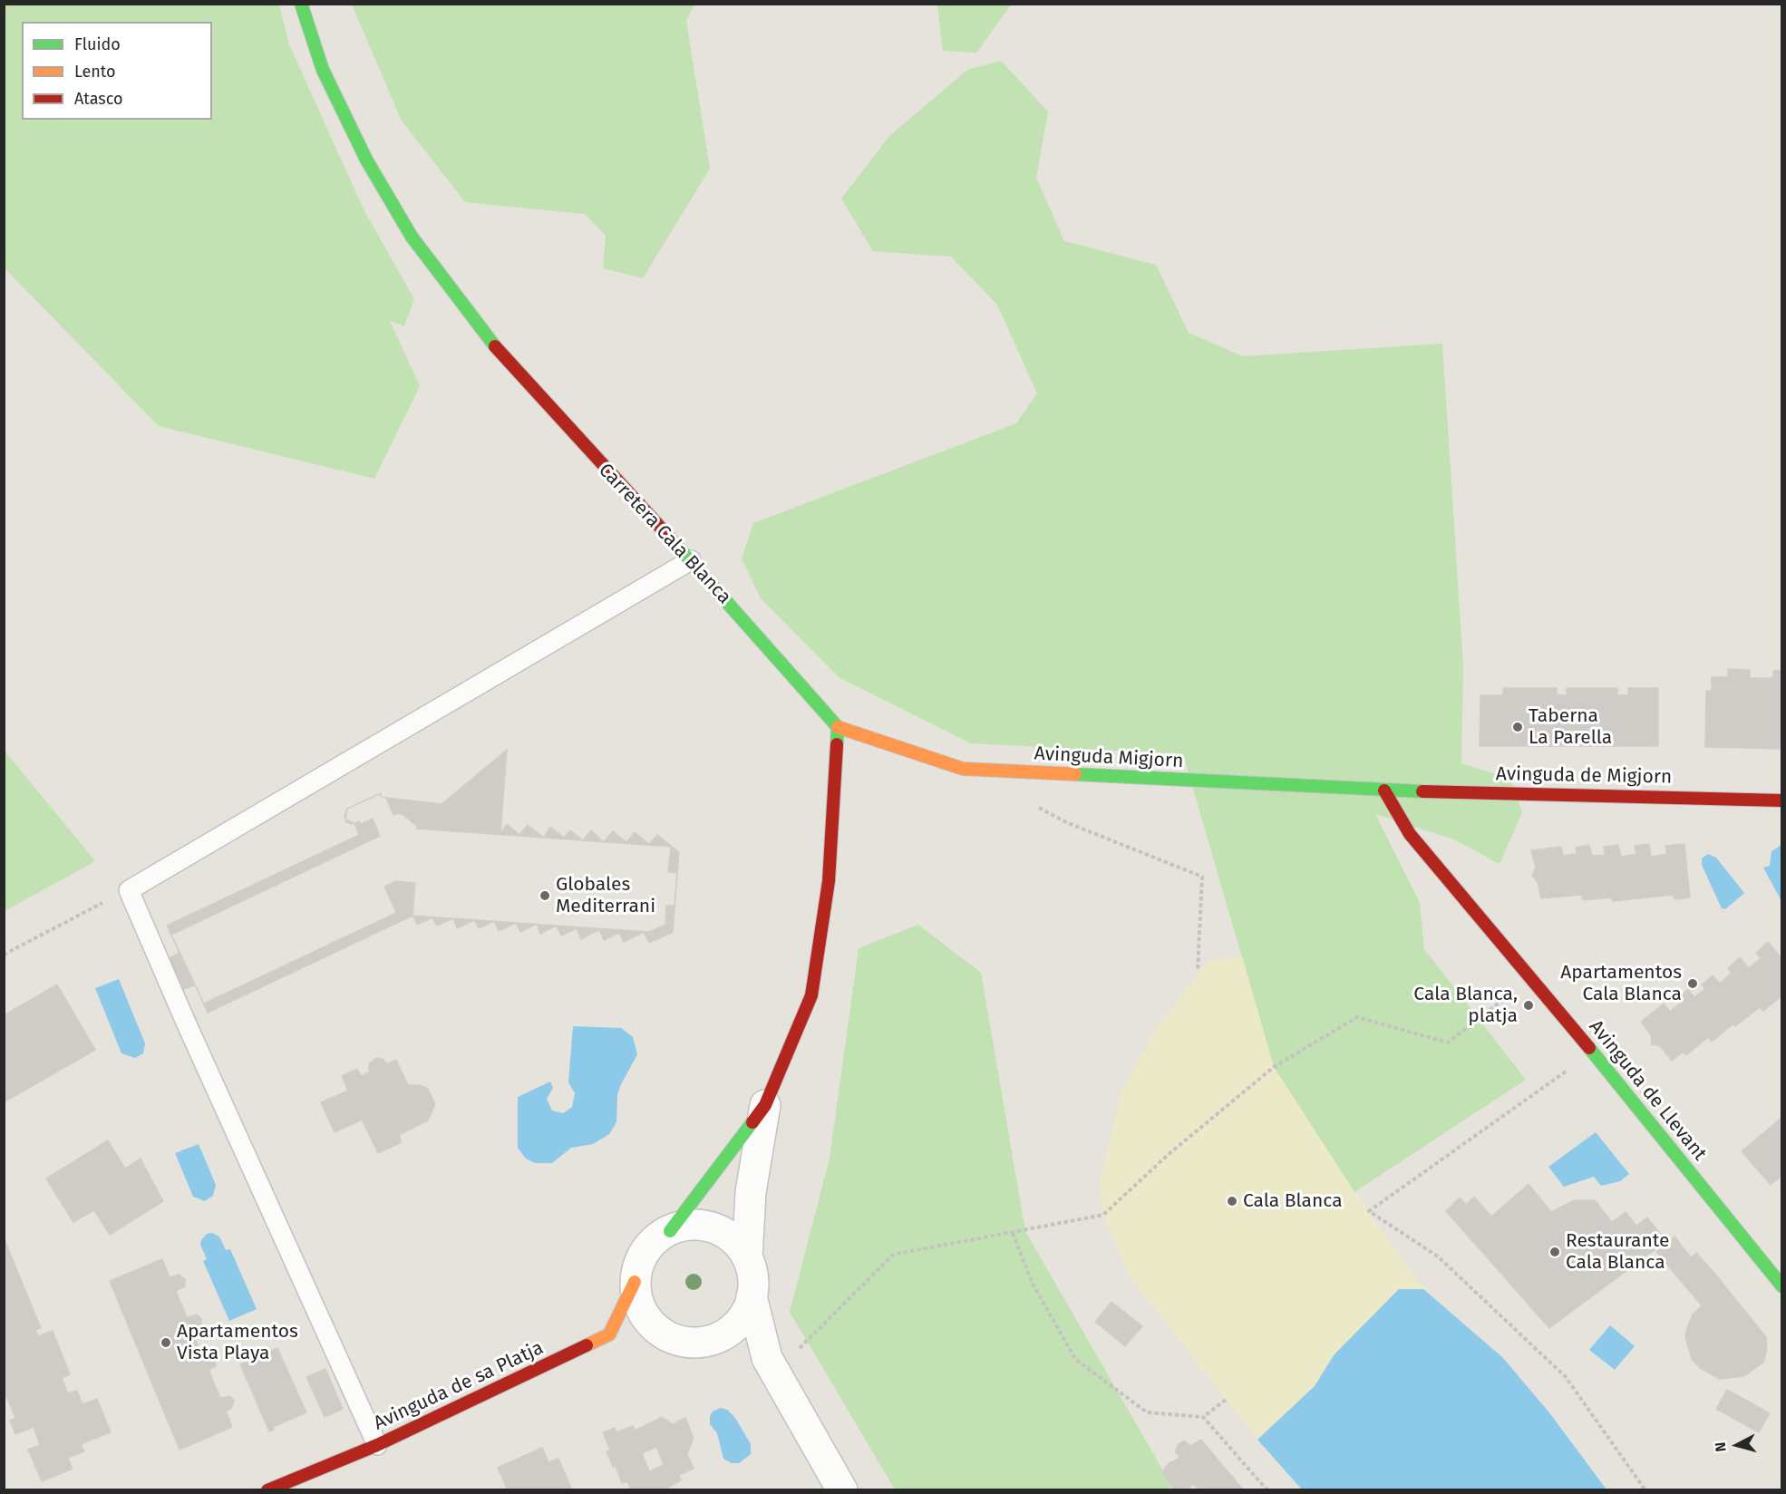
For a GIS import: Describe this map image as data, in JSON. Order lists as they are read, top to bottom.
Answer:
{
  "streets": {
    "street": [
      "Carretera Cala Blanca",
      "Avinguda Migjorn",
      "Avinguda de Migjorn",
      "Avinguda de Llevant",
      "Avinguda de sa Platja"
    ]
  },
  "crossings": [
    ["Carretera Cala Blanca", "Avinguda Migjorn"],
    ["Avinguda Migjorn", "Avinguda de Migjorn"],
    ["Avinguda Migjorn", "Avinguda de Llevant"],
    ["Avinguda de Migjorn", "Avinguda de Llevant"]
  ],
  "places": [
    "Taberna La Parella",
    "Globales Mediterrani",
    "Apartamentos Cala Blanca",
    "Cala Blanca, platja",
    "Cala Blanca",
    "Restaurante Cala Blanca",
    "Apartamentos Vista Playa"
  ],
  "legend": ["Fluido", "Lento", "Atasco"],
  "north": "left"
}
